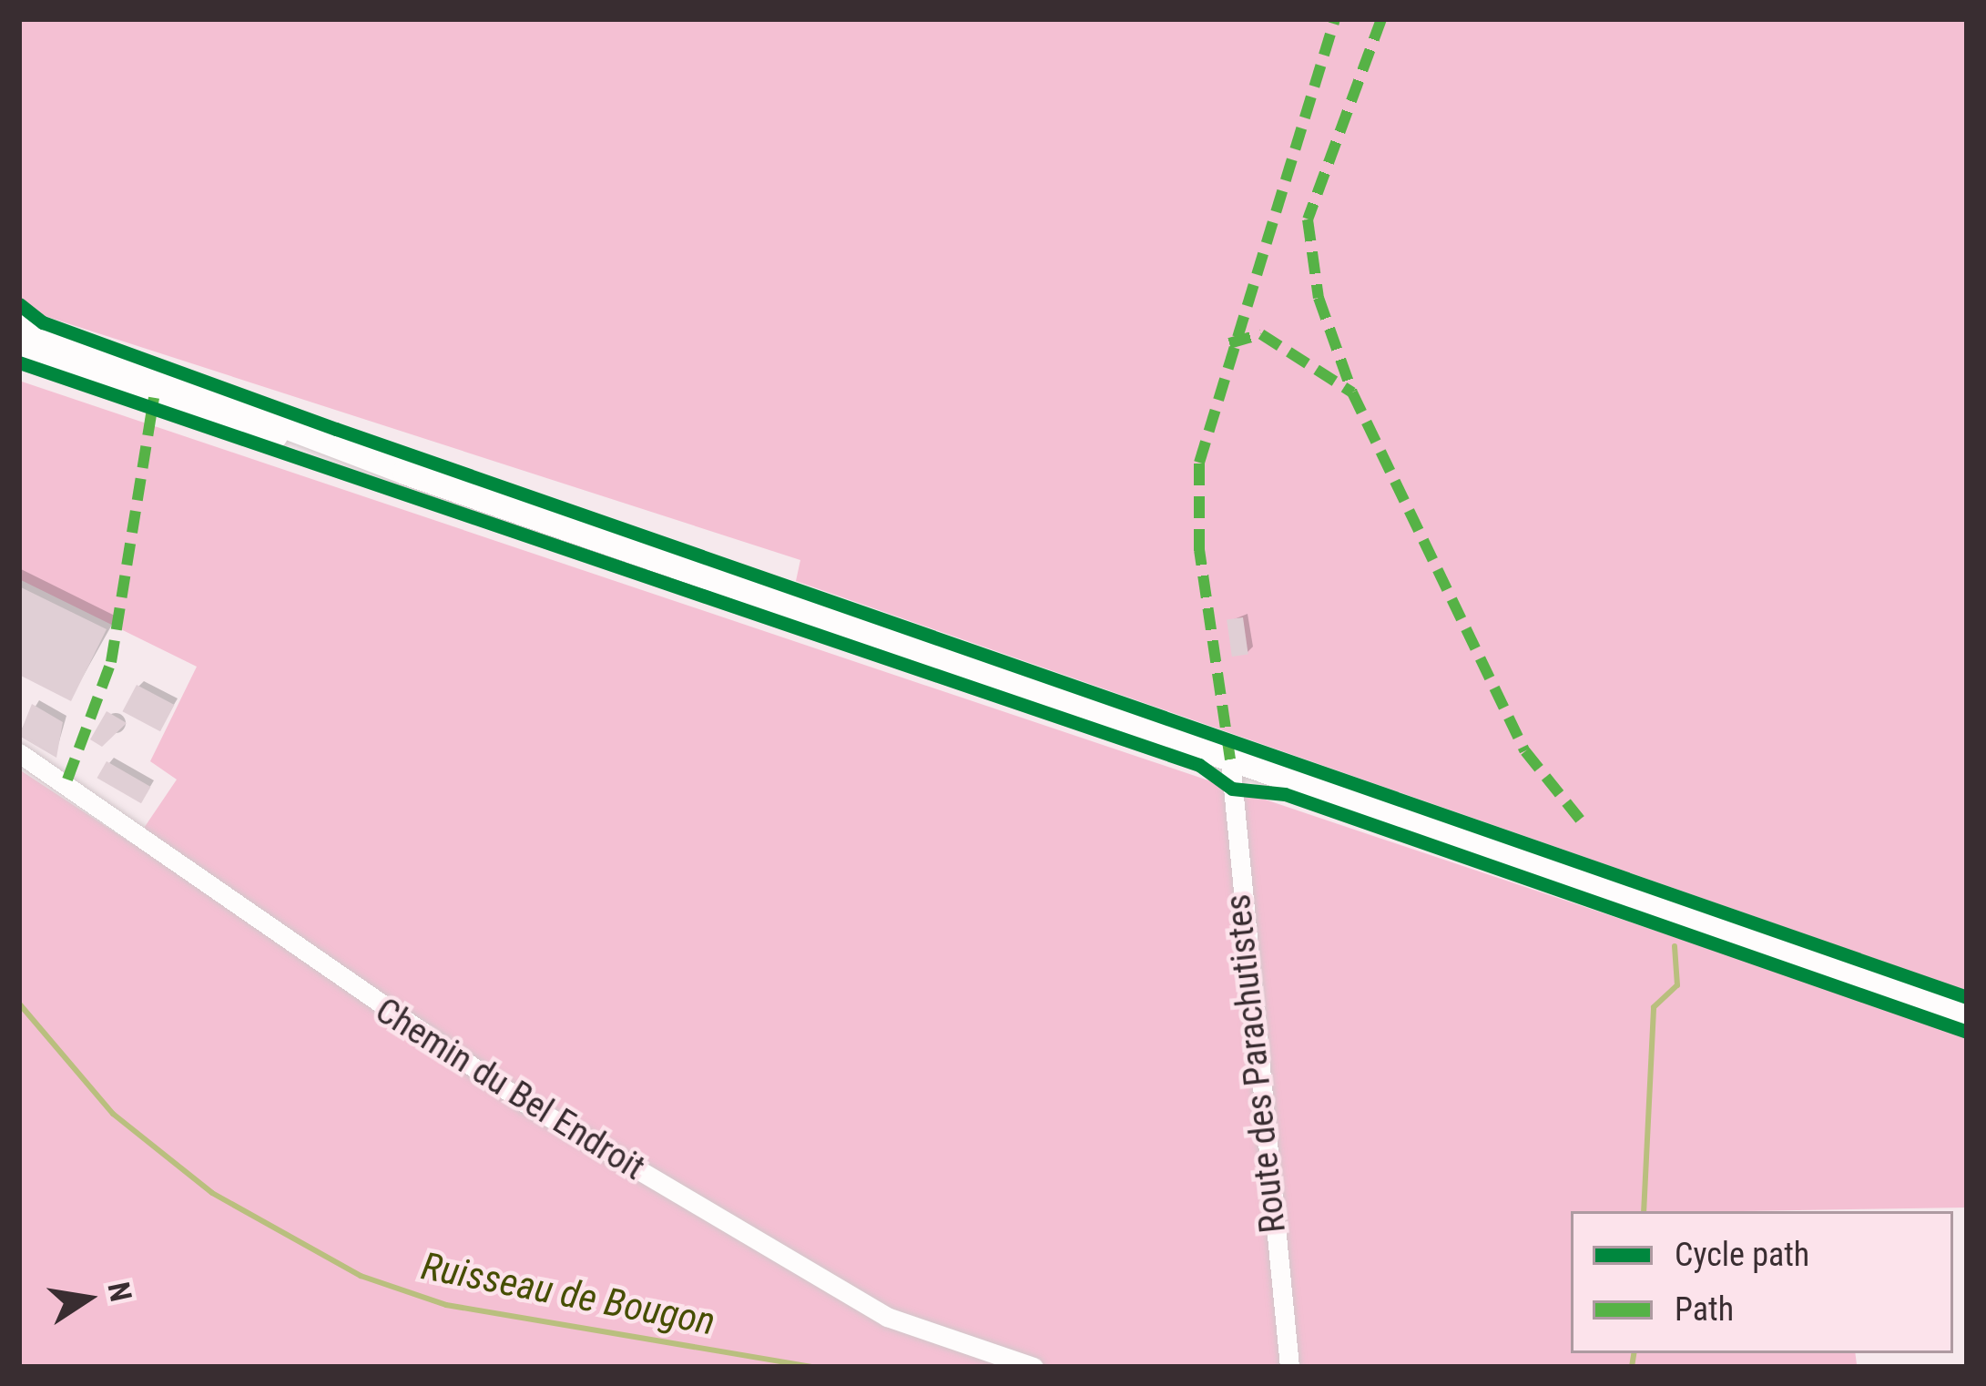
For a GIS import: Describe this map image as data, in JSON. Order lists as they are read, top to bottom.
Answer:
{
  "streets": {
    "street": ["Route des Parachutistes", "Chemin du Bel Endroit"]
  },
  "water": ["Ruisseau de Bougon"],
  "legend": ["Cycle path", "Path"],
  "north": "right"
}
